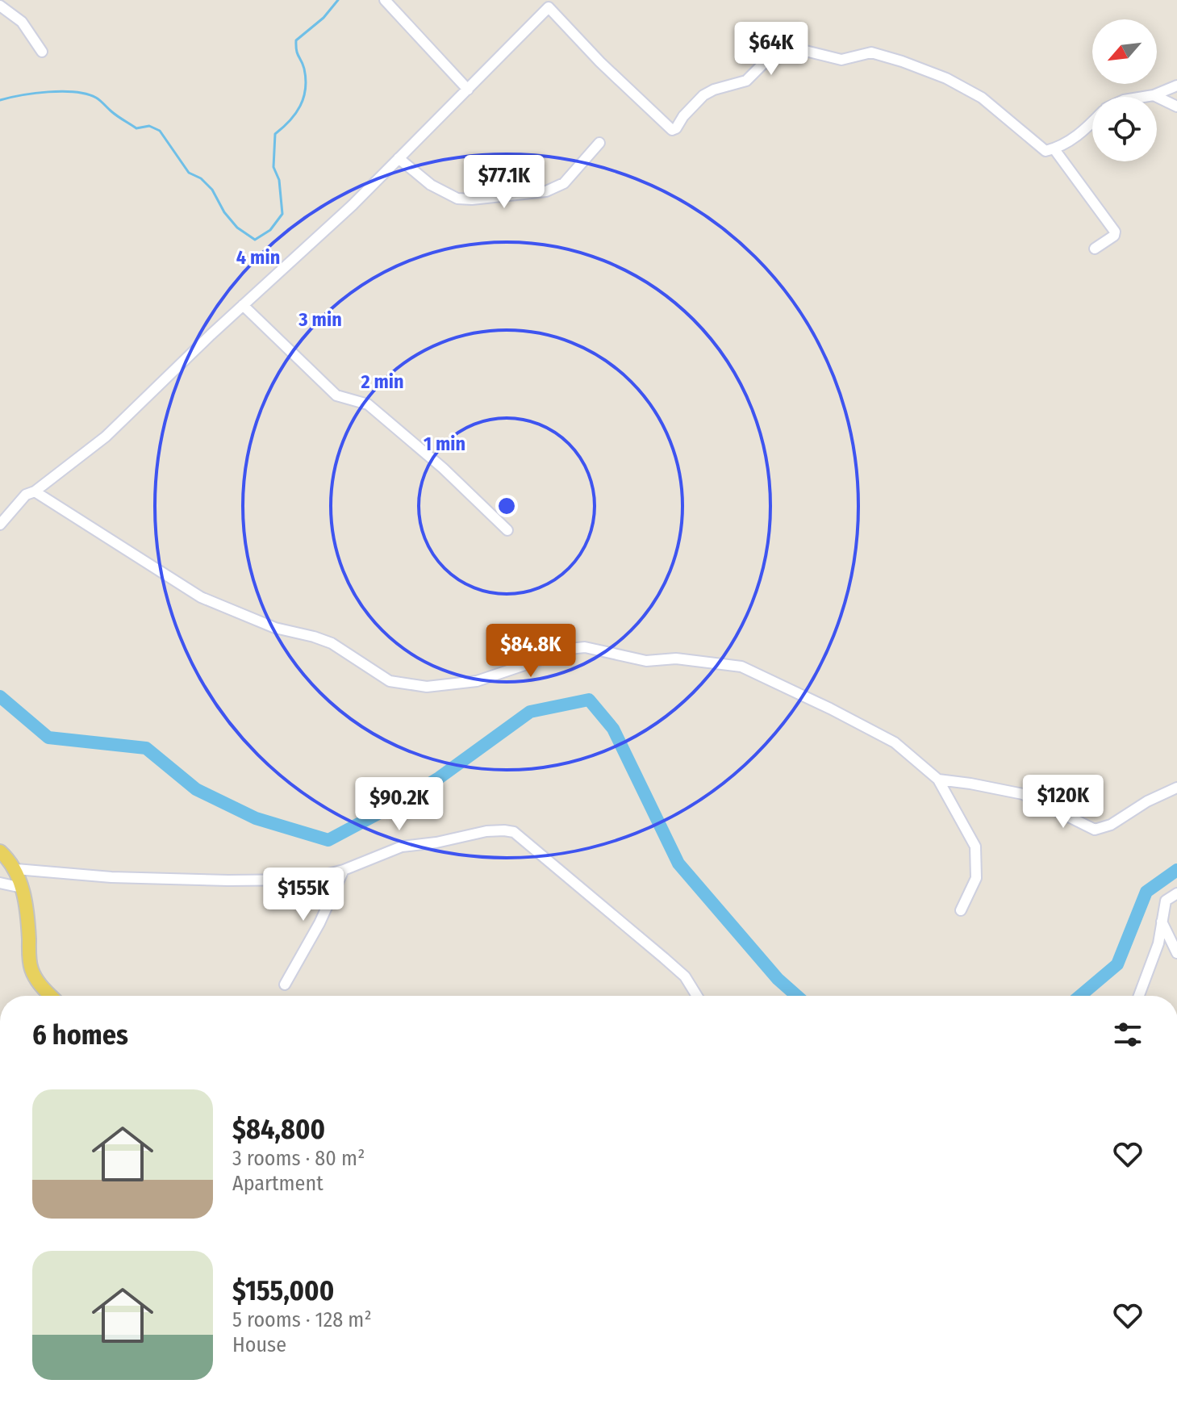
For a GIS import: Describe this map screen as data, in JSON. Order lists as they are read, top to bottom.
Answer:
{
  "north": "bottom left",
  "page": {
    "price": [
      "$64K",
      "$77.1K",
      "$84.8K",
      "$120K",
      "$90.2K",
      "$155K"
    ],
    "heading": "6 homes",
    "list": [
      {
        "name": "$84,800",
        "note": "3 rooms · 80 m² · Apartment"
      },
      {
        "name": "$155,000",
        "note": "5 rooms · 128 m² · House"
      }
    ]
  },
  "rings": [
    "4 min",
    "3 min",
    "2 min",
    "1 min"
  ]
}
